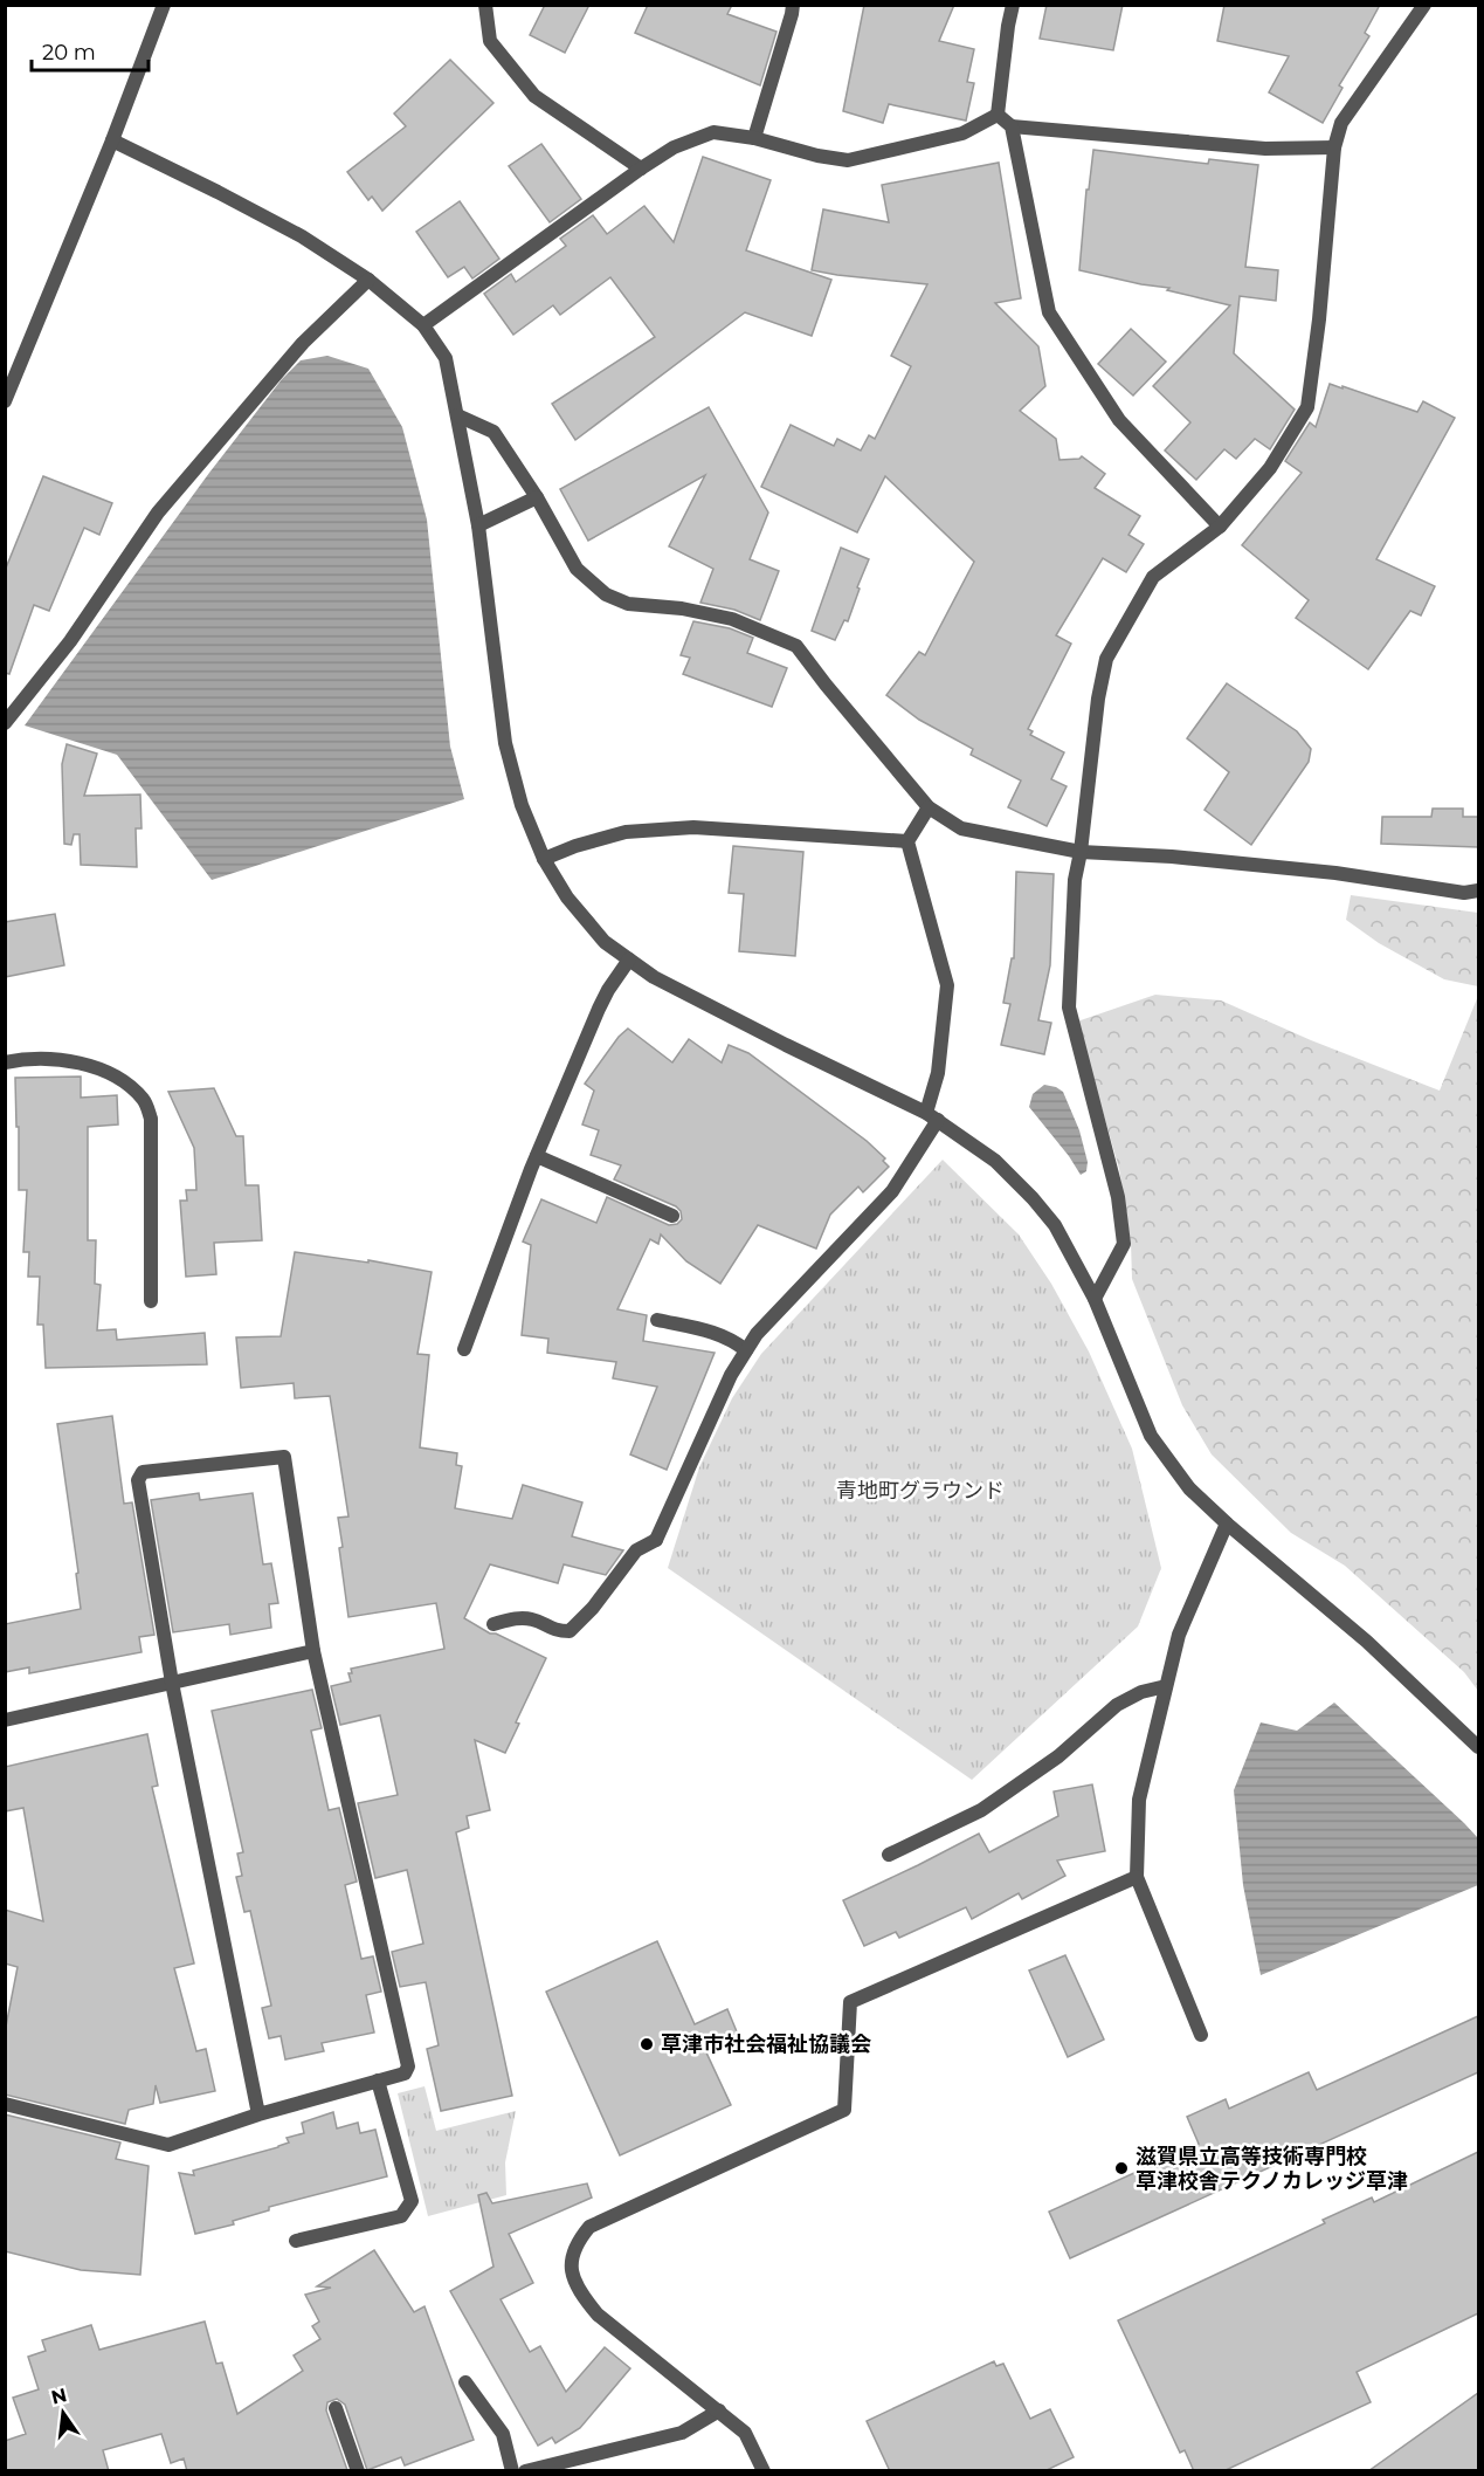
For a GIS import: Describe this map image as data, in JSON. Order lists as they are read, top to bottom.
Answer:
{
  "parks": ["青地町グラウンド"],
  "places": ["草津市社会福祉協議会", "滋賀県立高等技術専門校 草津校舎テクノカレッジ草津"],
  "scale_bar": "20 m",
  "north": "top"
}
